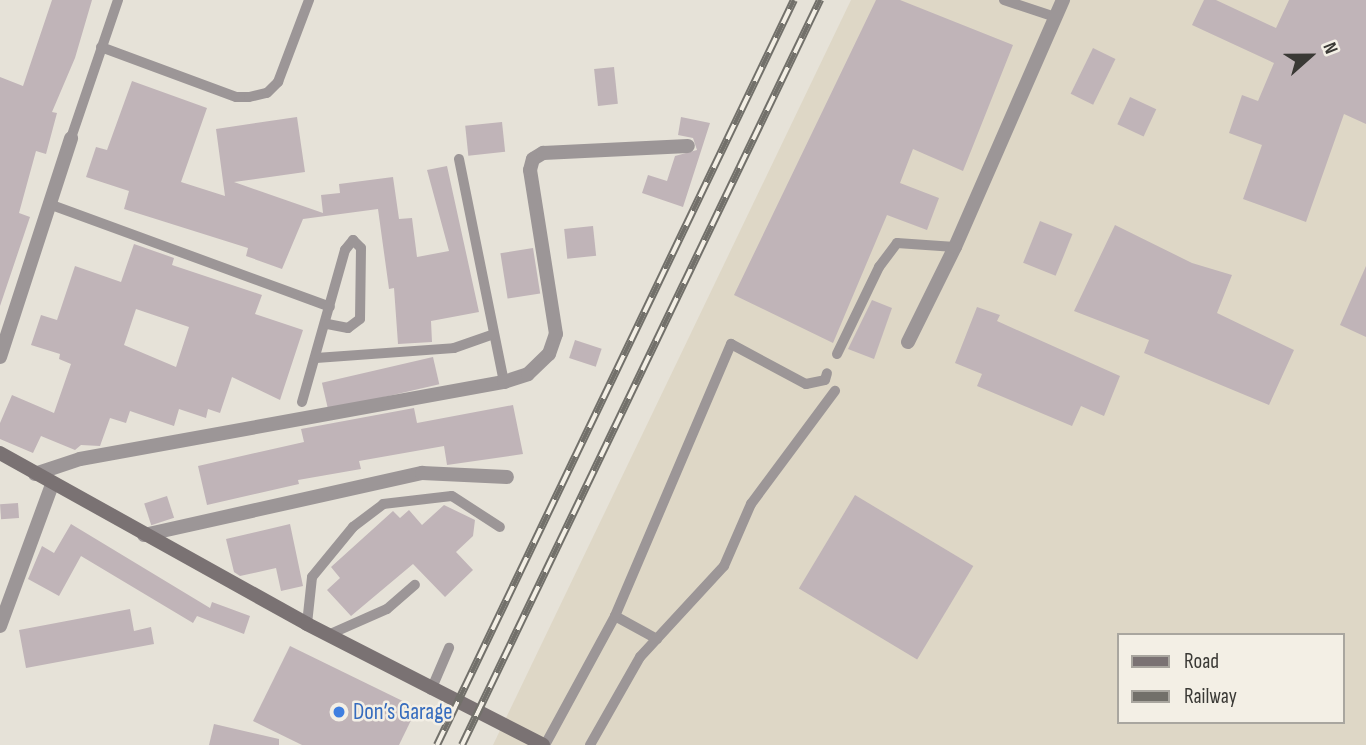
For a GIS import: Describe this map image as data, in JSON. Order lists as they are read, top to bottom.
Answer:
{
  "places": ["Don’s Garage"],
  "legend": ["Road", "Railway"],
  "north": "right"
}
